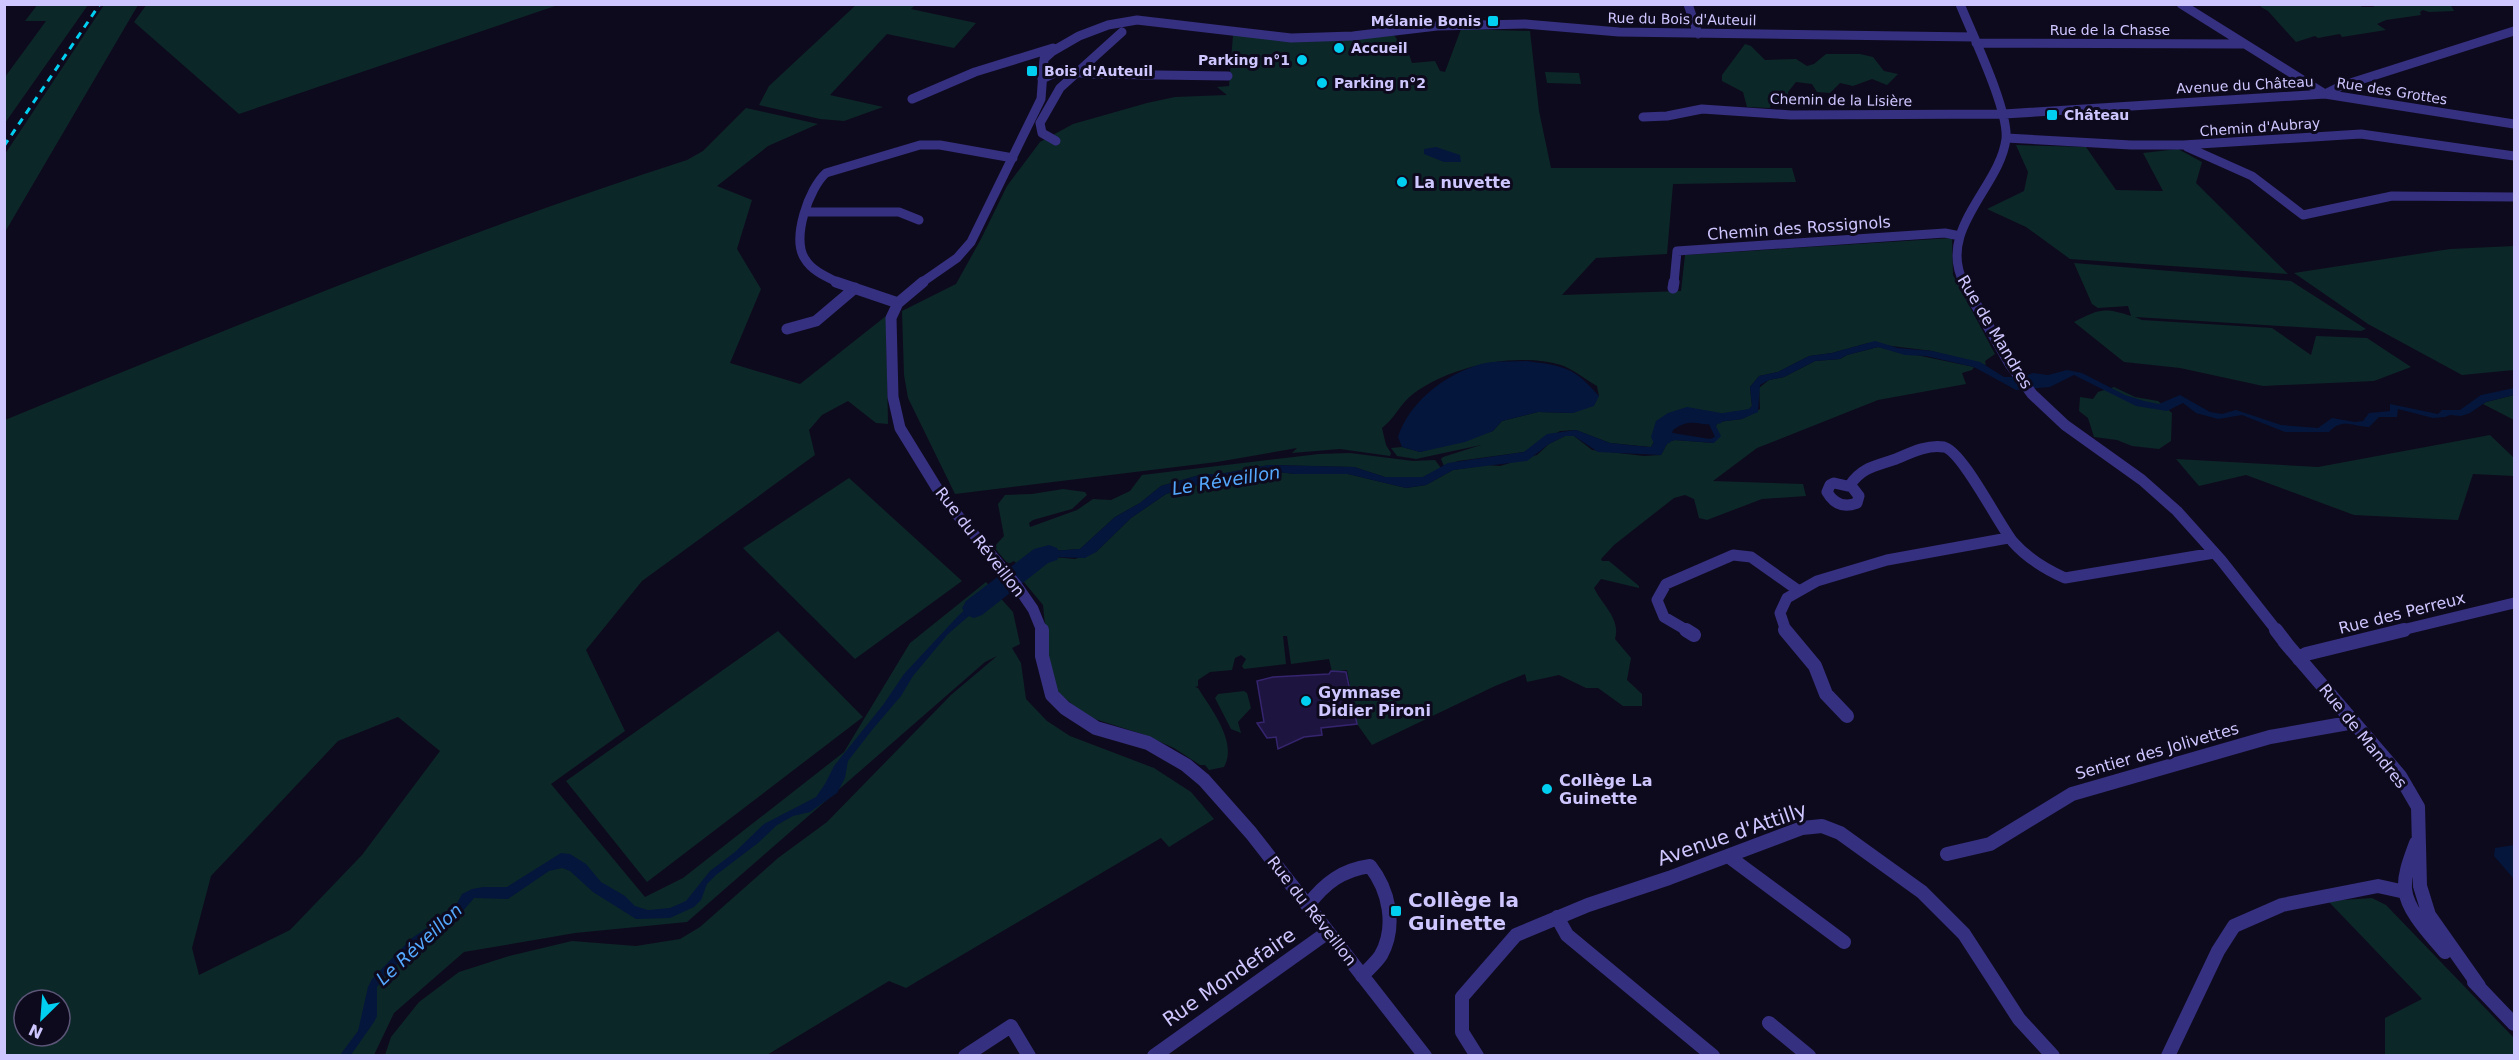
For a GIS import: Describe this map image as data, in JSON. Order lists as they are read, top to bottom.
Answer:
{
  "streets": {
    "street": [
      "Rue du Bois d'Auteuil",
      "Rue de la Chasse",
      "Avenue du Château",
      "Rue des Grottes",
      "Chemin de la Lisière",
      "Chemin d'Aubray",
      "Chemin des Rossignols",
      "Rue de Mandres",
      "Rue du Réveillon",
      "Rue des Perreux",
      "Sentier des Jolivettes",
      "Avenue d'Attilly",
      "Rue Mondefaire"
    ]
  },
  "crossings": [
    ["Rue du Bois d'Auteuil", "Rue de la Chasse"],
    ["Rue du Bois d'Auteuil", "Rue de Mandres"],
    ["Rue de la Chasse", "Rue des Grottes"],
    ["Rue de la Chasse", "Rue de Mandres"],
    ["Avenue du Château", "Rue des Grottes"],
    ["Avenue du Château", "Chemin de la Lisière"],
    ["Avenue du Château", "Rue de Mandres"],
    ["Chemin de la Lisière", "Rue de Mandres"],
    ["Chemin d'Aubray", "Rue de Mandres"],
    ["Chemin des Rossignols", "Rue de Mandres"],
    ["Rue de Mandres", "Rue des Perreux"],
    ["Rue de Mandres", "Sentier des Jolivettes"],
    ["Rue du Réveillon", "Rue Mondefaire"]
  ],
  "water": ["Le Réveillon"],
  "places": {
    "transit": [
      "Mélanie Bonis",
      "Bois d'Auteuil",
      "Château",
      "Collège la Guinette"
    ],
    "other": [
      "Accueil",
      "Parking n°1",
      "Parking n°2",
      "La nuvette",
      "Gymnase Didier Pironi",
      "Collège La Guinette"
    ]
  },
  "north": "bottom left"
}
